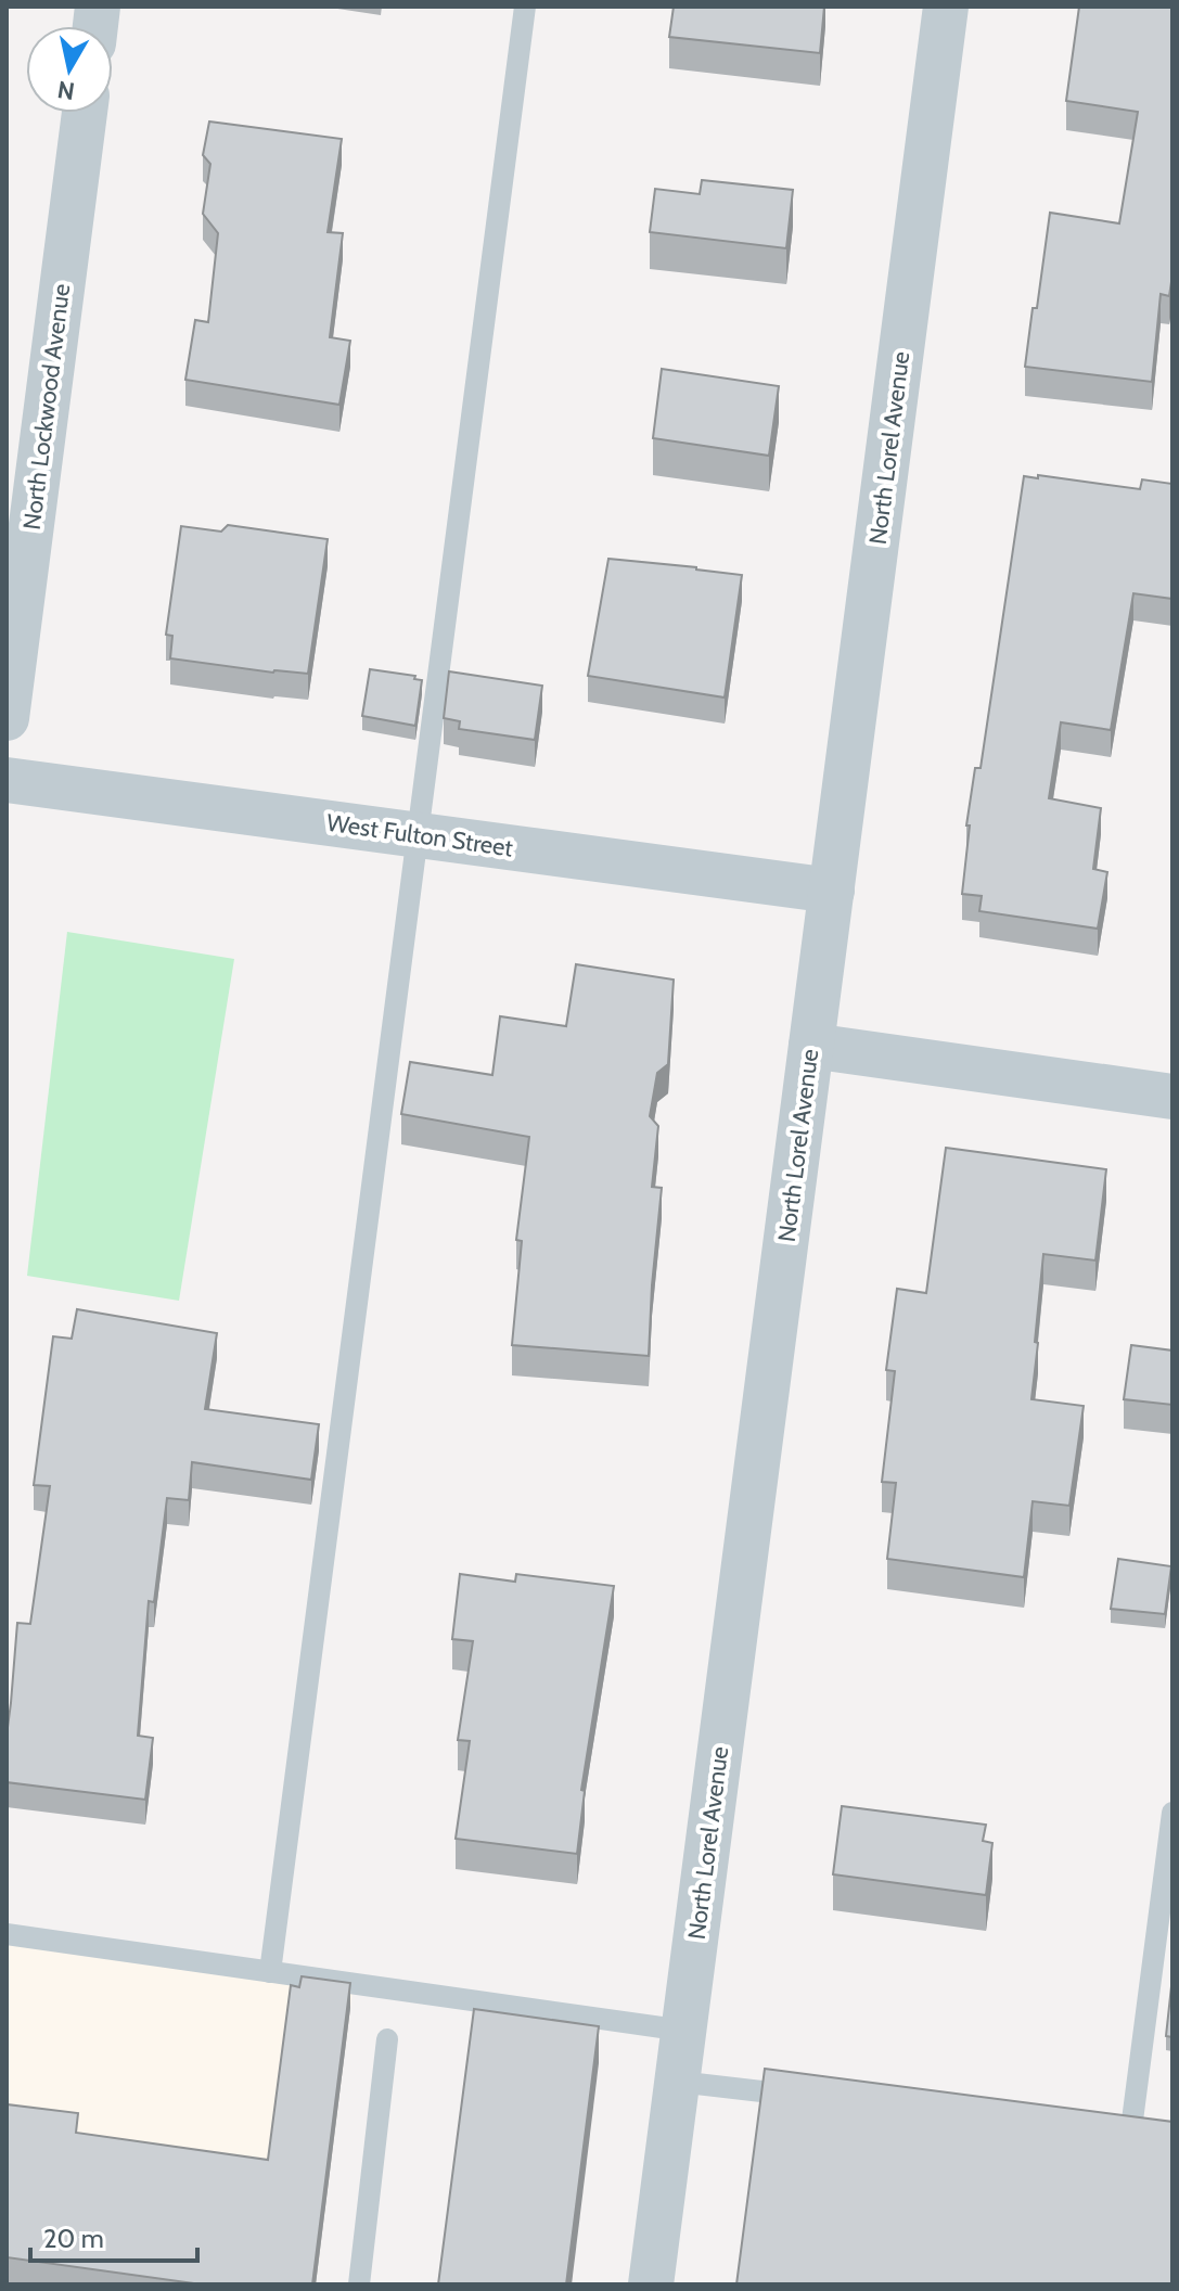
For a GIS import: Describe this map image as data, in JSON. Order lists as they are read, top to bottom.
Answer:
{
  "streets": {
    "street": ["North Lockwood Avenue", "North Lorel Avenue", "West Fulton Street"]
  },
  "crossings": [
    ["North Lorel Avenue", "West Fulton Street"]
  ],
  "scale_bar": "20 m",
  "north": "bottom"
}
